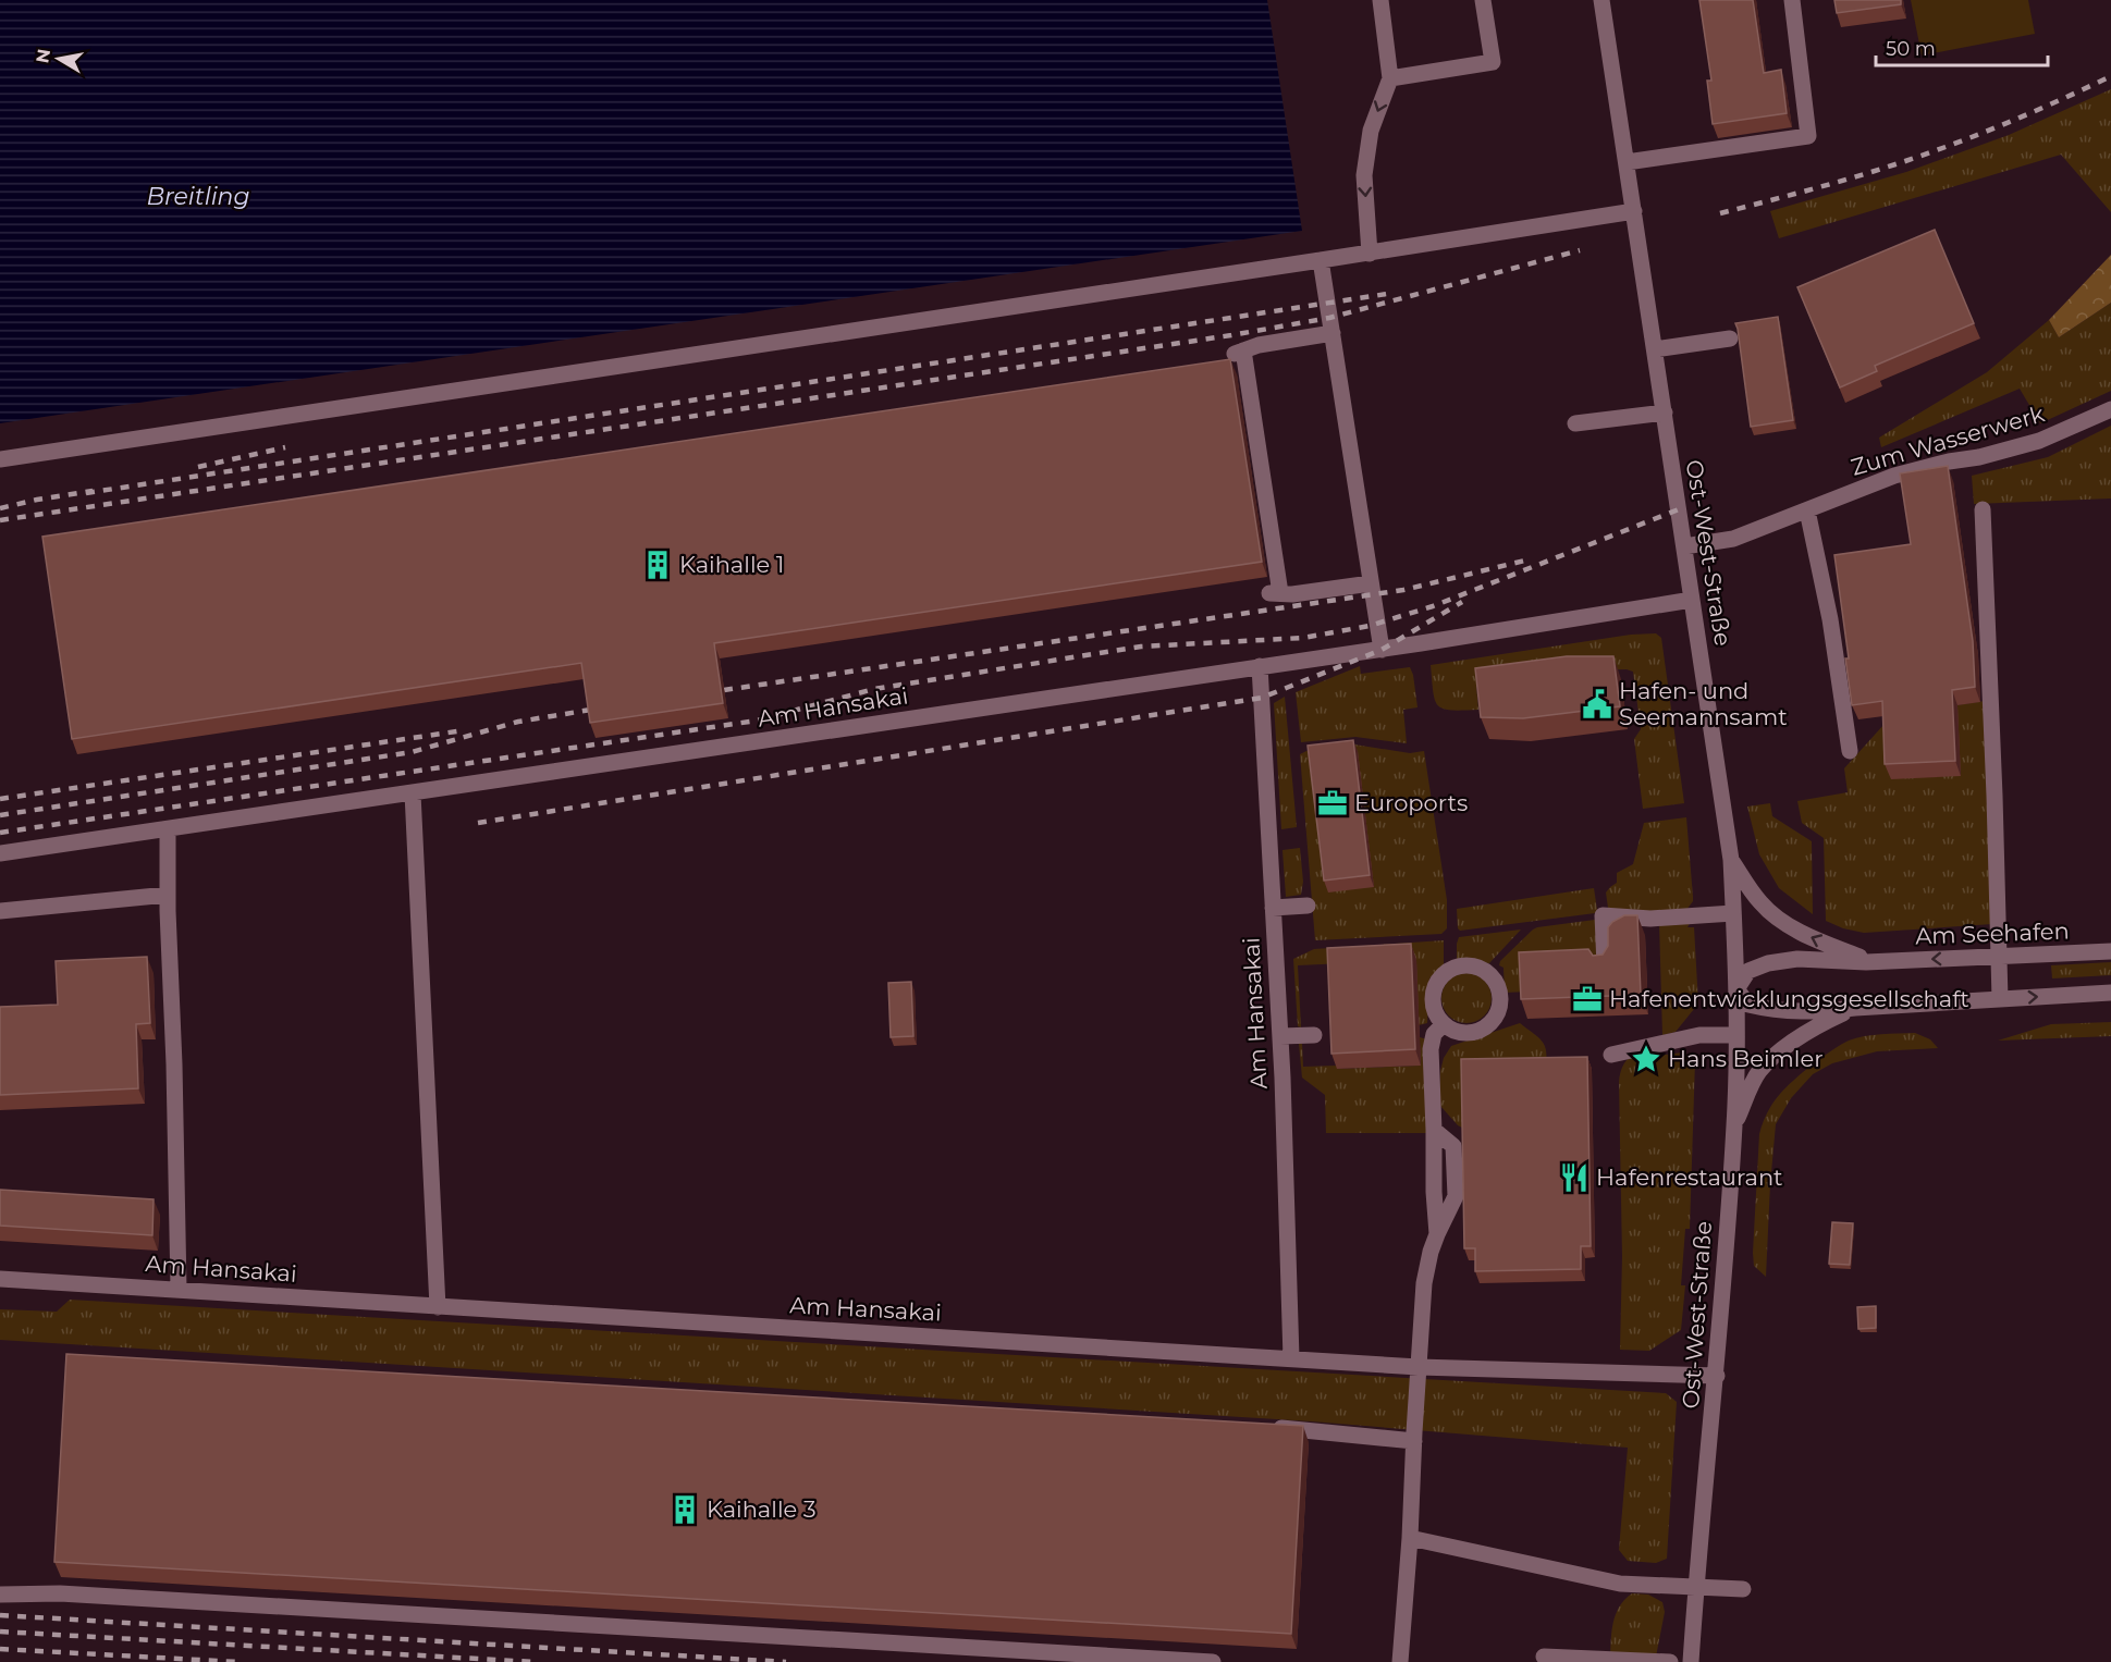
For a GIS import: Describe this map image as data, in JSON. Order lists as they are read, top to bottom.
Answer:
{
  "streets": {
    "street": [
      "Zum Wasserwerk",
      "Ost-West-Straße",
      "Am Hansakai",
      "Am Seehafen"
    ]
  },
  "crossings": [
    ["Zum Wasserwerk", "Ost-West-Straße"],
    ["Ost-West-Straße", "Am Hansakai"],
    ["Ost-West-Straße", "Am Seehafen"]
  ],
  "water": ["Breitling"],
  "places": {
    "building": ["Kaihalle 1", "Kaihalle 3"],
    "public building": ["Hafen- und Seemannsamt"],
    "office": ["Euroports", "Hafenentwicklungsgesellschaft"],
    "place": ["Hans Beimler"],
    "restaurant": ["Hafenrestaurant"]
  },
  "scale_bar": "50 m",
  "north": "left"
}
